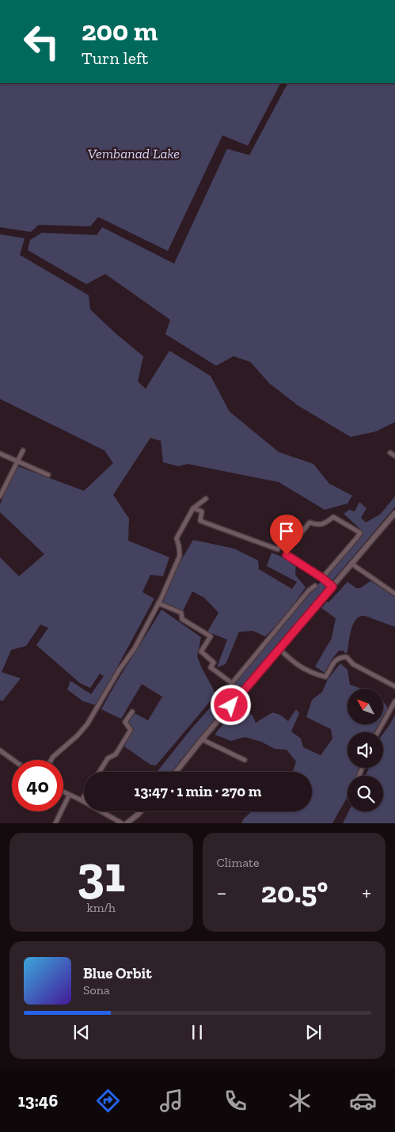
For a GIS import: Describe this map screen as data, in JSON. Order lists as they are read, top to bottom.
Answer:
{
  "water": ["Vembanad Lake"],
  "north": "top left",
  "page": {
    "turn": ["200 m", "Turn left"],
    "limit": "40",
    "trip": "13:47 · 1 min · 270 m",
    "tile": [
      ["31", "km/h"],
      "Climate"
    ],
    "heat": ["−", "20.5°", "+"],
    "song": ["Blue Orbit", "Sona"],
    "tabs": "13:46"
  }
}
